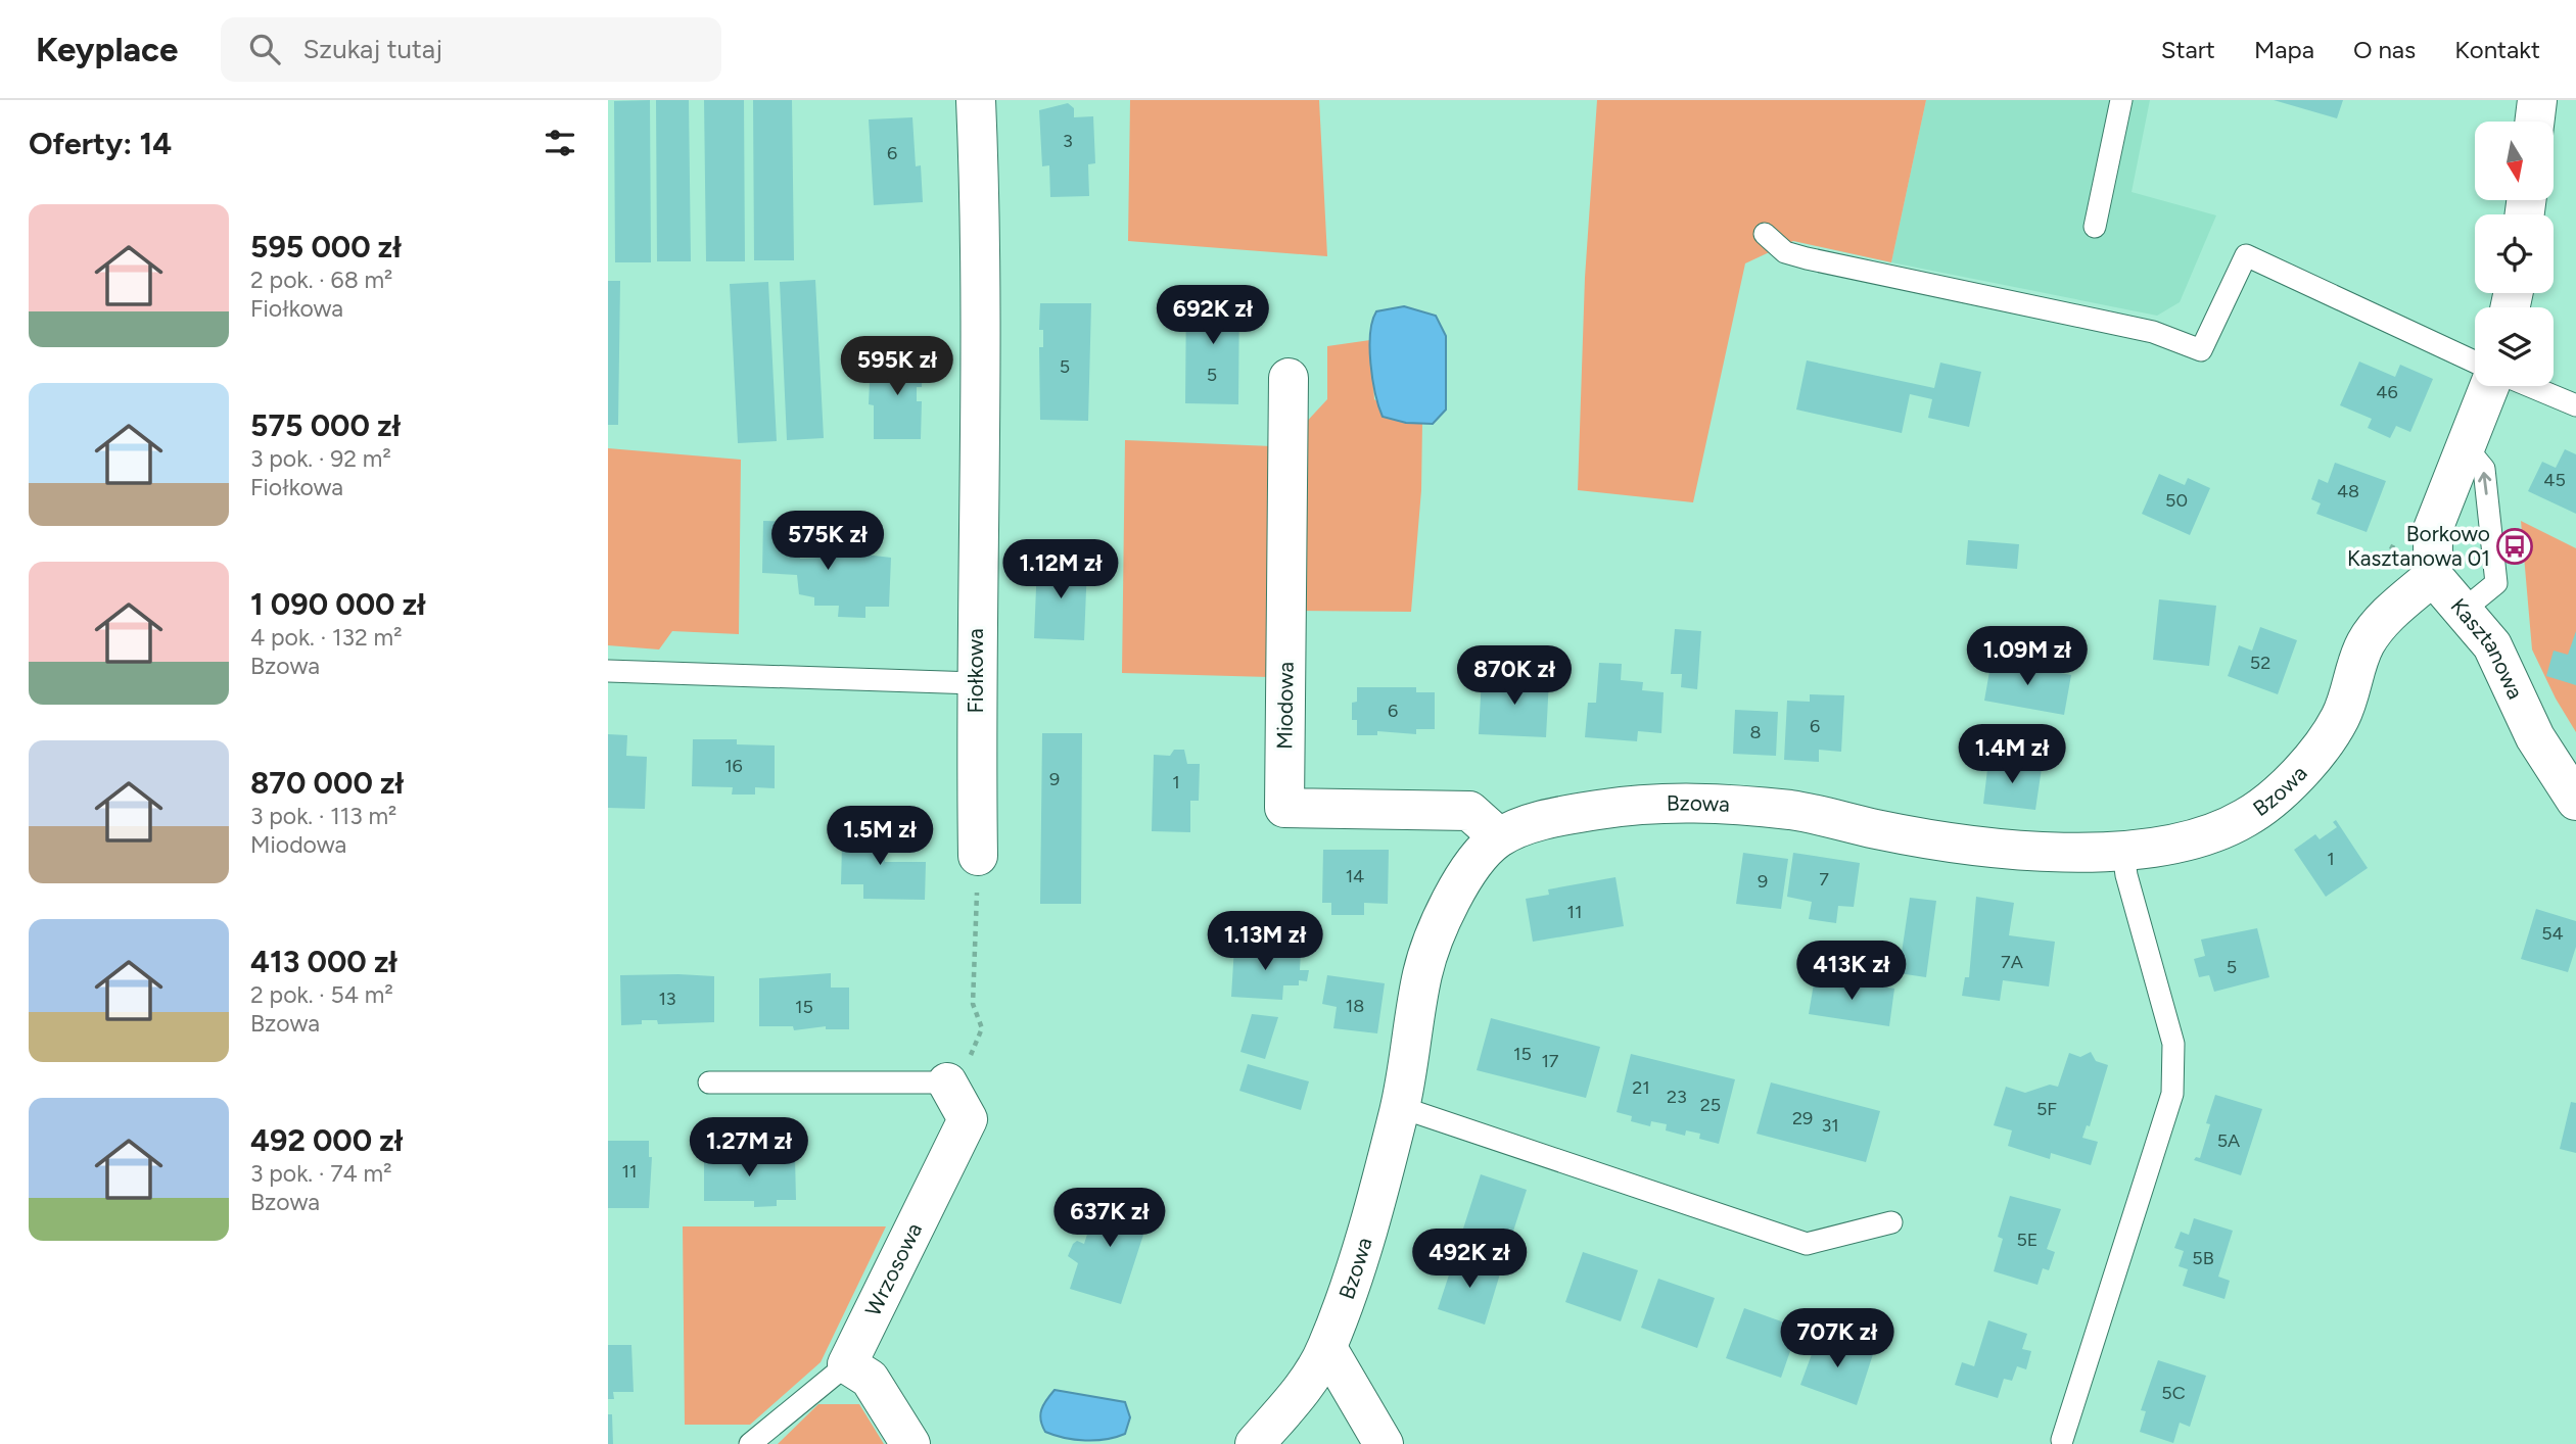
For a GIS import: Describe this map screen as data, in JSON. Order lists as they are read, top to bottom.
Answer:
{
  "streets": {
    "street": [
      "Kasztanowa",
      "Fiołkowa",
      "Miodowa",
      "Bzowa",
      "Wrzosowa"
    ]
  },
  "crossings": [
    ["Kasztanowa", "Bzowa"],
    ["Miodowa", "Bzowa"]
  ],
  "places": {
    "bus stop": ["Borkowo Kasztanowa 01"]
  },
  "house_numbers": [
    "3",
    "6",
    "5",
    "5",
    "46",
    "45",
    "48",
    "50",
    "52",
    "6",
    "6",
    "8",
    "16",
    "9",
    "1",
    "1",
    "14",
    "7",
    "9",
    "11",
    "54",
    "7A",
    "5",
    "13",
    "18",
    "15",
    "15",
    "17",
    "21",
    "23",
    "25",
    "5F",
    "29",
    "31",
    "5A",
    "11",
    "5E",
    "5B",
    "5C"
  ],
  "north": "bottom",
  "page": {
    "header": "Keyplace",
    "search": "Szukaj tutaj",
    "nav": [
      "Start",
      "Mapa",
      "O nas",
      "Kontakt"
    ],
    "heading": "Oferty: 14",
    "list": [
      {
        "name": "595 000 zł",
        "note": "2 pok. · 68 m² · Fiołkowa"
      },
      {
        "name": "575 000 zł",
        "note": "3 pok. · 92 m² · Fiołkowa"
      },
      {
        "name": "1 090 000 zł",
        "note": "4 pok. · 132 m² · Bzowa"
      },
      {
        "name": "870 000 zł",
        "note": "3 pok. · 113 m² · Miodowa"
      },
      {
        "name": "413 000 zł",
        "note": "2 pok. · 54 m² · Bzowa"
      },
      {
        "name": "492 000 zł",
        "note": "3 pok. · 74 m² · Bzowa"
      }
    ],
    "price": [
      "692K zł",
      "595K zł",
      "575K zł",
      "1.12M zł",
      "1.09M zł",
      "870K zł",
      "1.4M zł",
      "1.5M zł",
      "1.13M zł",
      "413K zł",
      "1.27M zł",
      "637K zł",
      "492K zł",
      "707K zł"
    ]
  }
}
